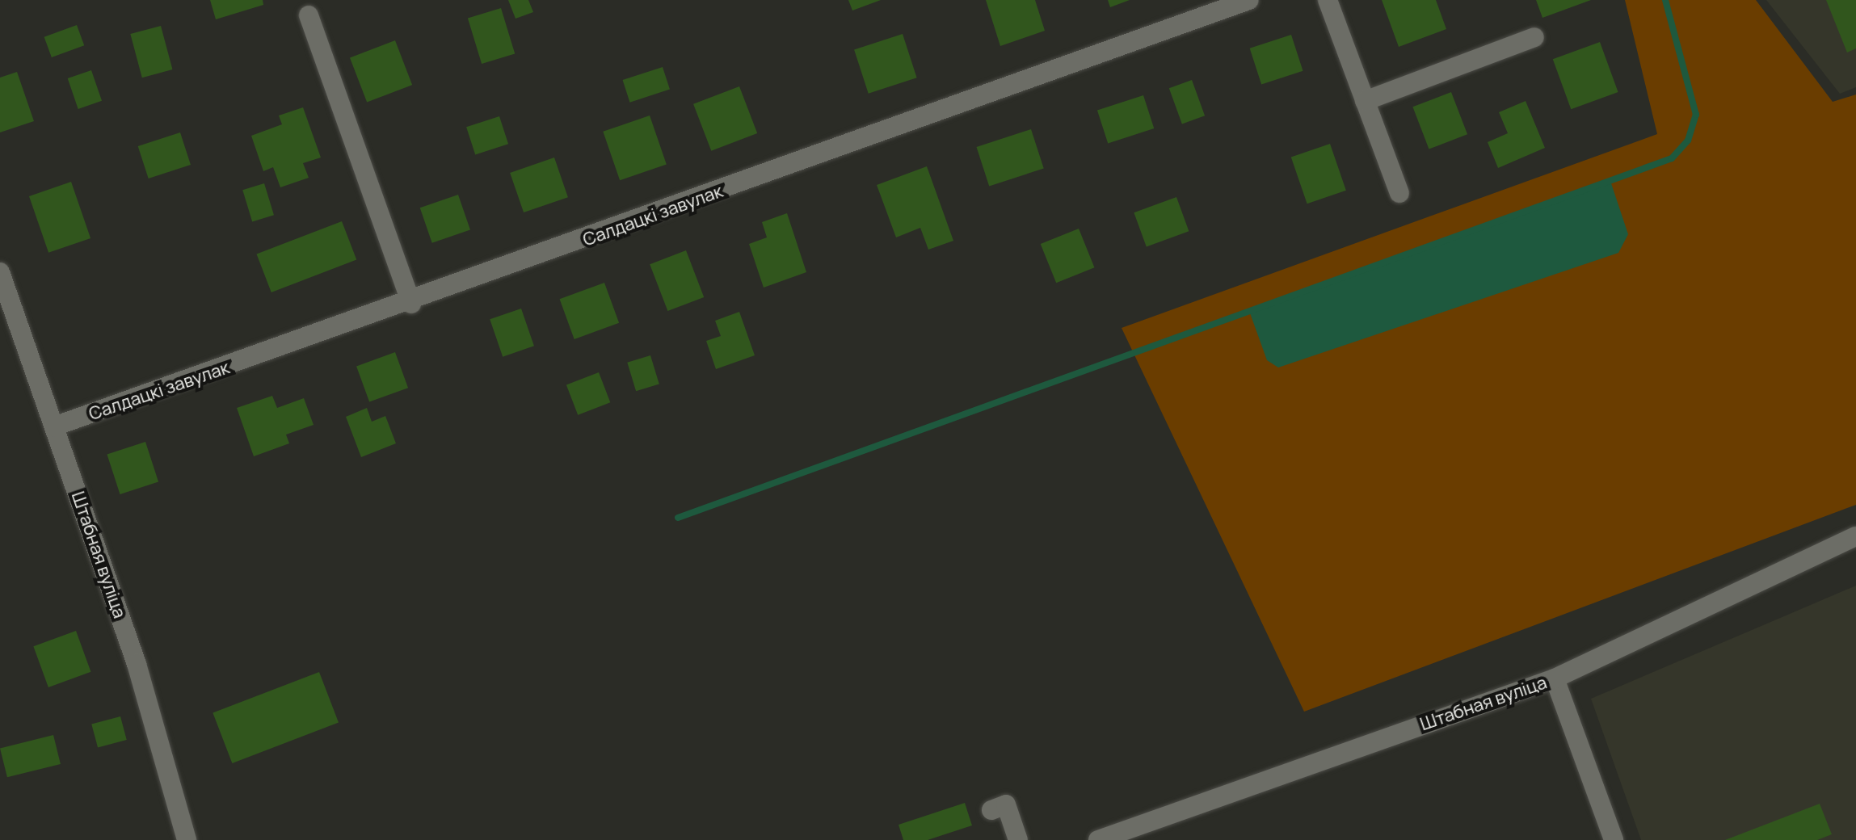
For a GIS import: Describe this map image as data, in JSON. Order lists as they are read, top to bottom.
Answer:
{
  "streets": {
    "street": ["Салдацкі завулак", "Штабная вуліца"]
  },
  "crossings": [
    ["Салдацкі завулак", "Штабная вуліца"]
  ]
}
